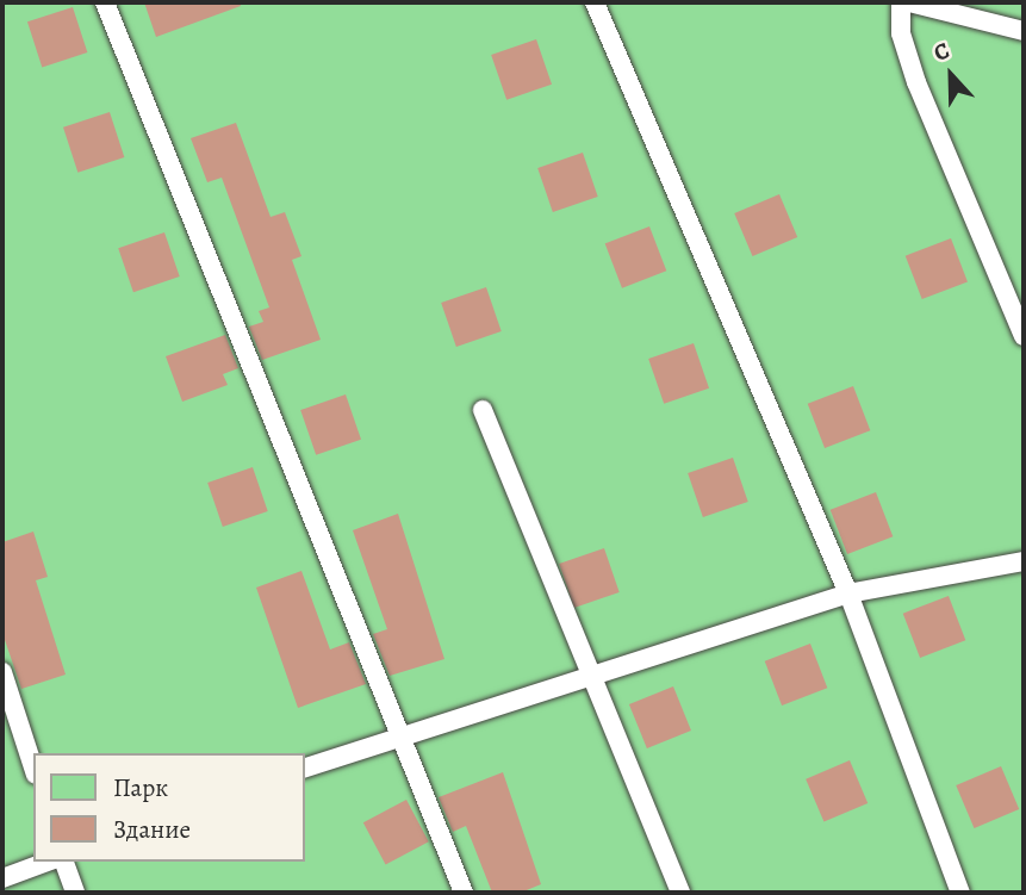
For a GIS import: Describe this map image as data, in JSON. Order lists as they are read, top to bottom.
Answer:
{
  "legend": ["Парк", "Здание"],
  "north": "top"
}
